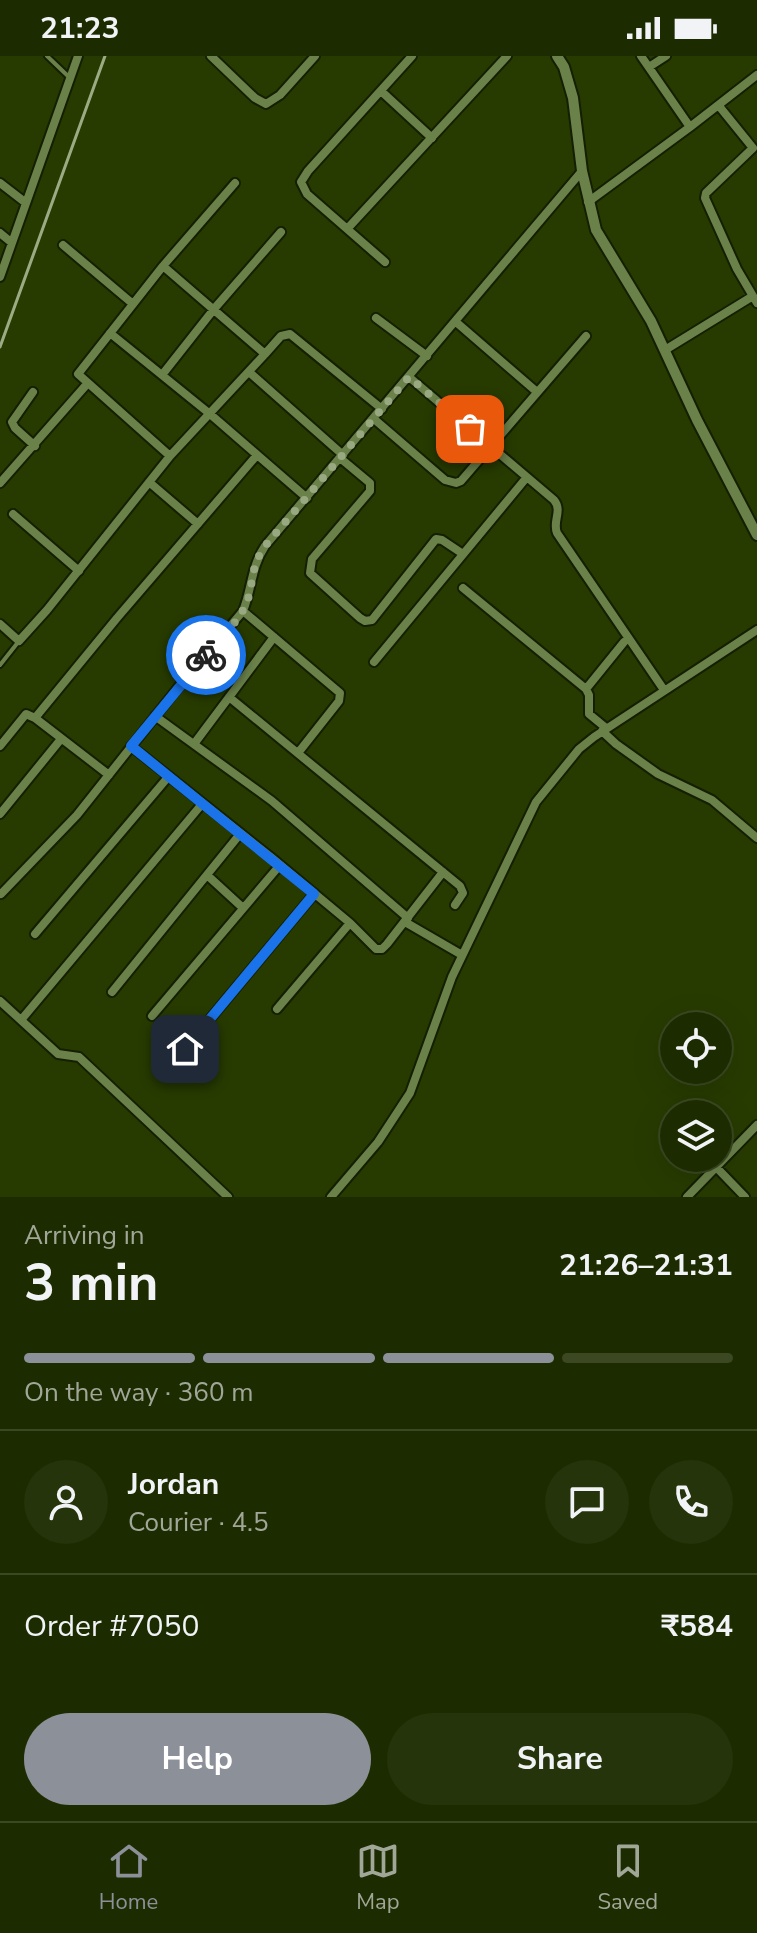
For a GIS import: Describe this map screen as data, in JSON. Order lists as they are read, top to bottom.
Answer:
{
  "page": {
    "status": "21:23",
    "heading": ["3 min", "Arriving in", "21:26–21:31"],
    "panel": [
      "Jordan",
      "Courier · 4.5",
      "Order #7050",
      "₹584"
    ],
    "bar": "On the way · 360 m",
    "buttons": ["Help", "Share"],
    "tabs": ["Home", "Map", "Saved"]
  }
}
